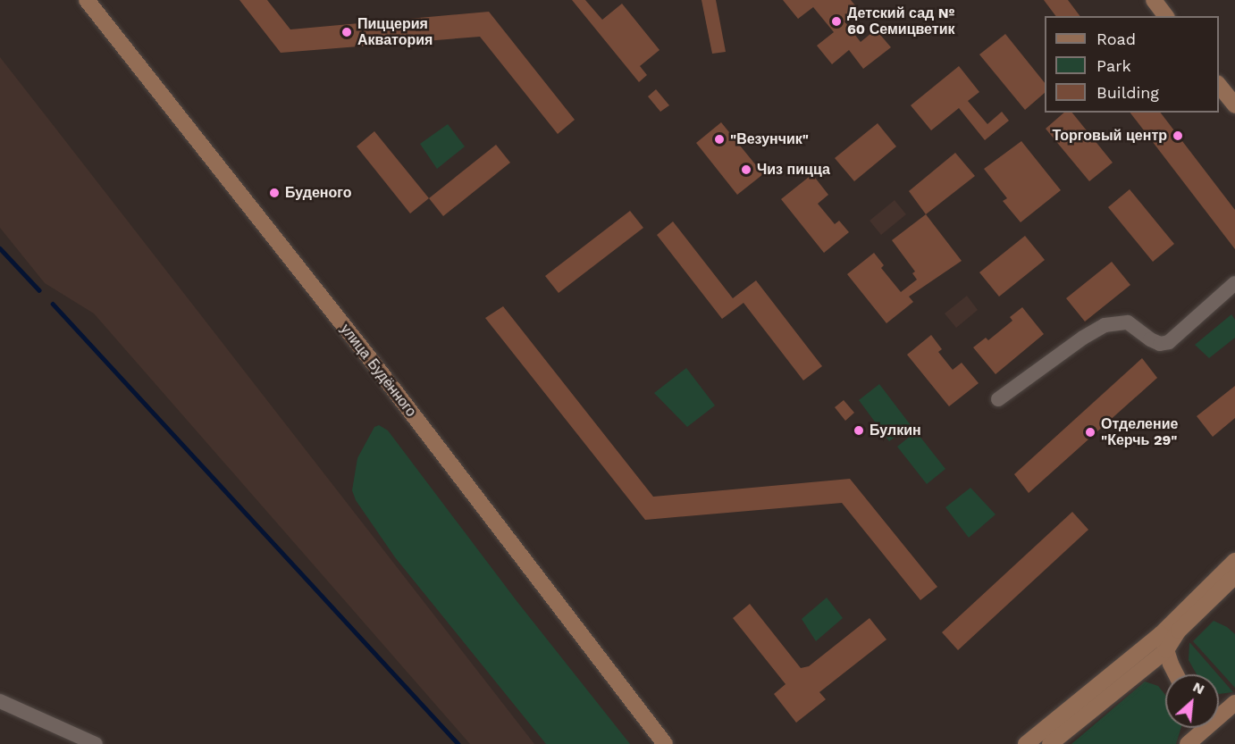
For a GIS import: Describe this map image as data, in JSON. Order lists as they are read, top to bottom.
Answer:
{
  "streets": {
    "main road": ["улица Будённого"]
  },
  "places": [
    "Детский сад № 60 Семицветик",
    "Пиццерия Акватория",
    "Торговый центр",
    "\"Везунчик\"",
    "Чиз пицца",
    "Буденого",
    "Булкин",
    "Отделение \"Керчь 29\""
  ],
  "legend": ["Road", "Park", "Building"],
  "north": "top right"
}
